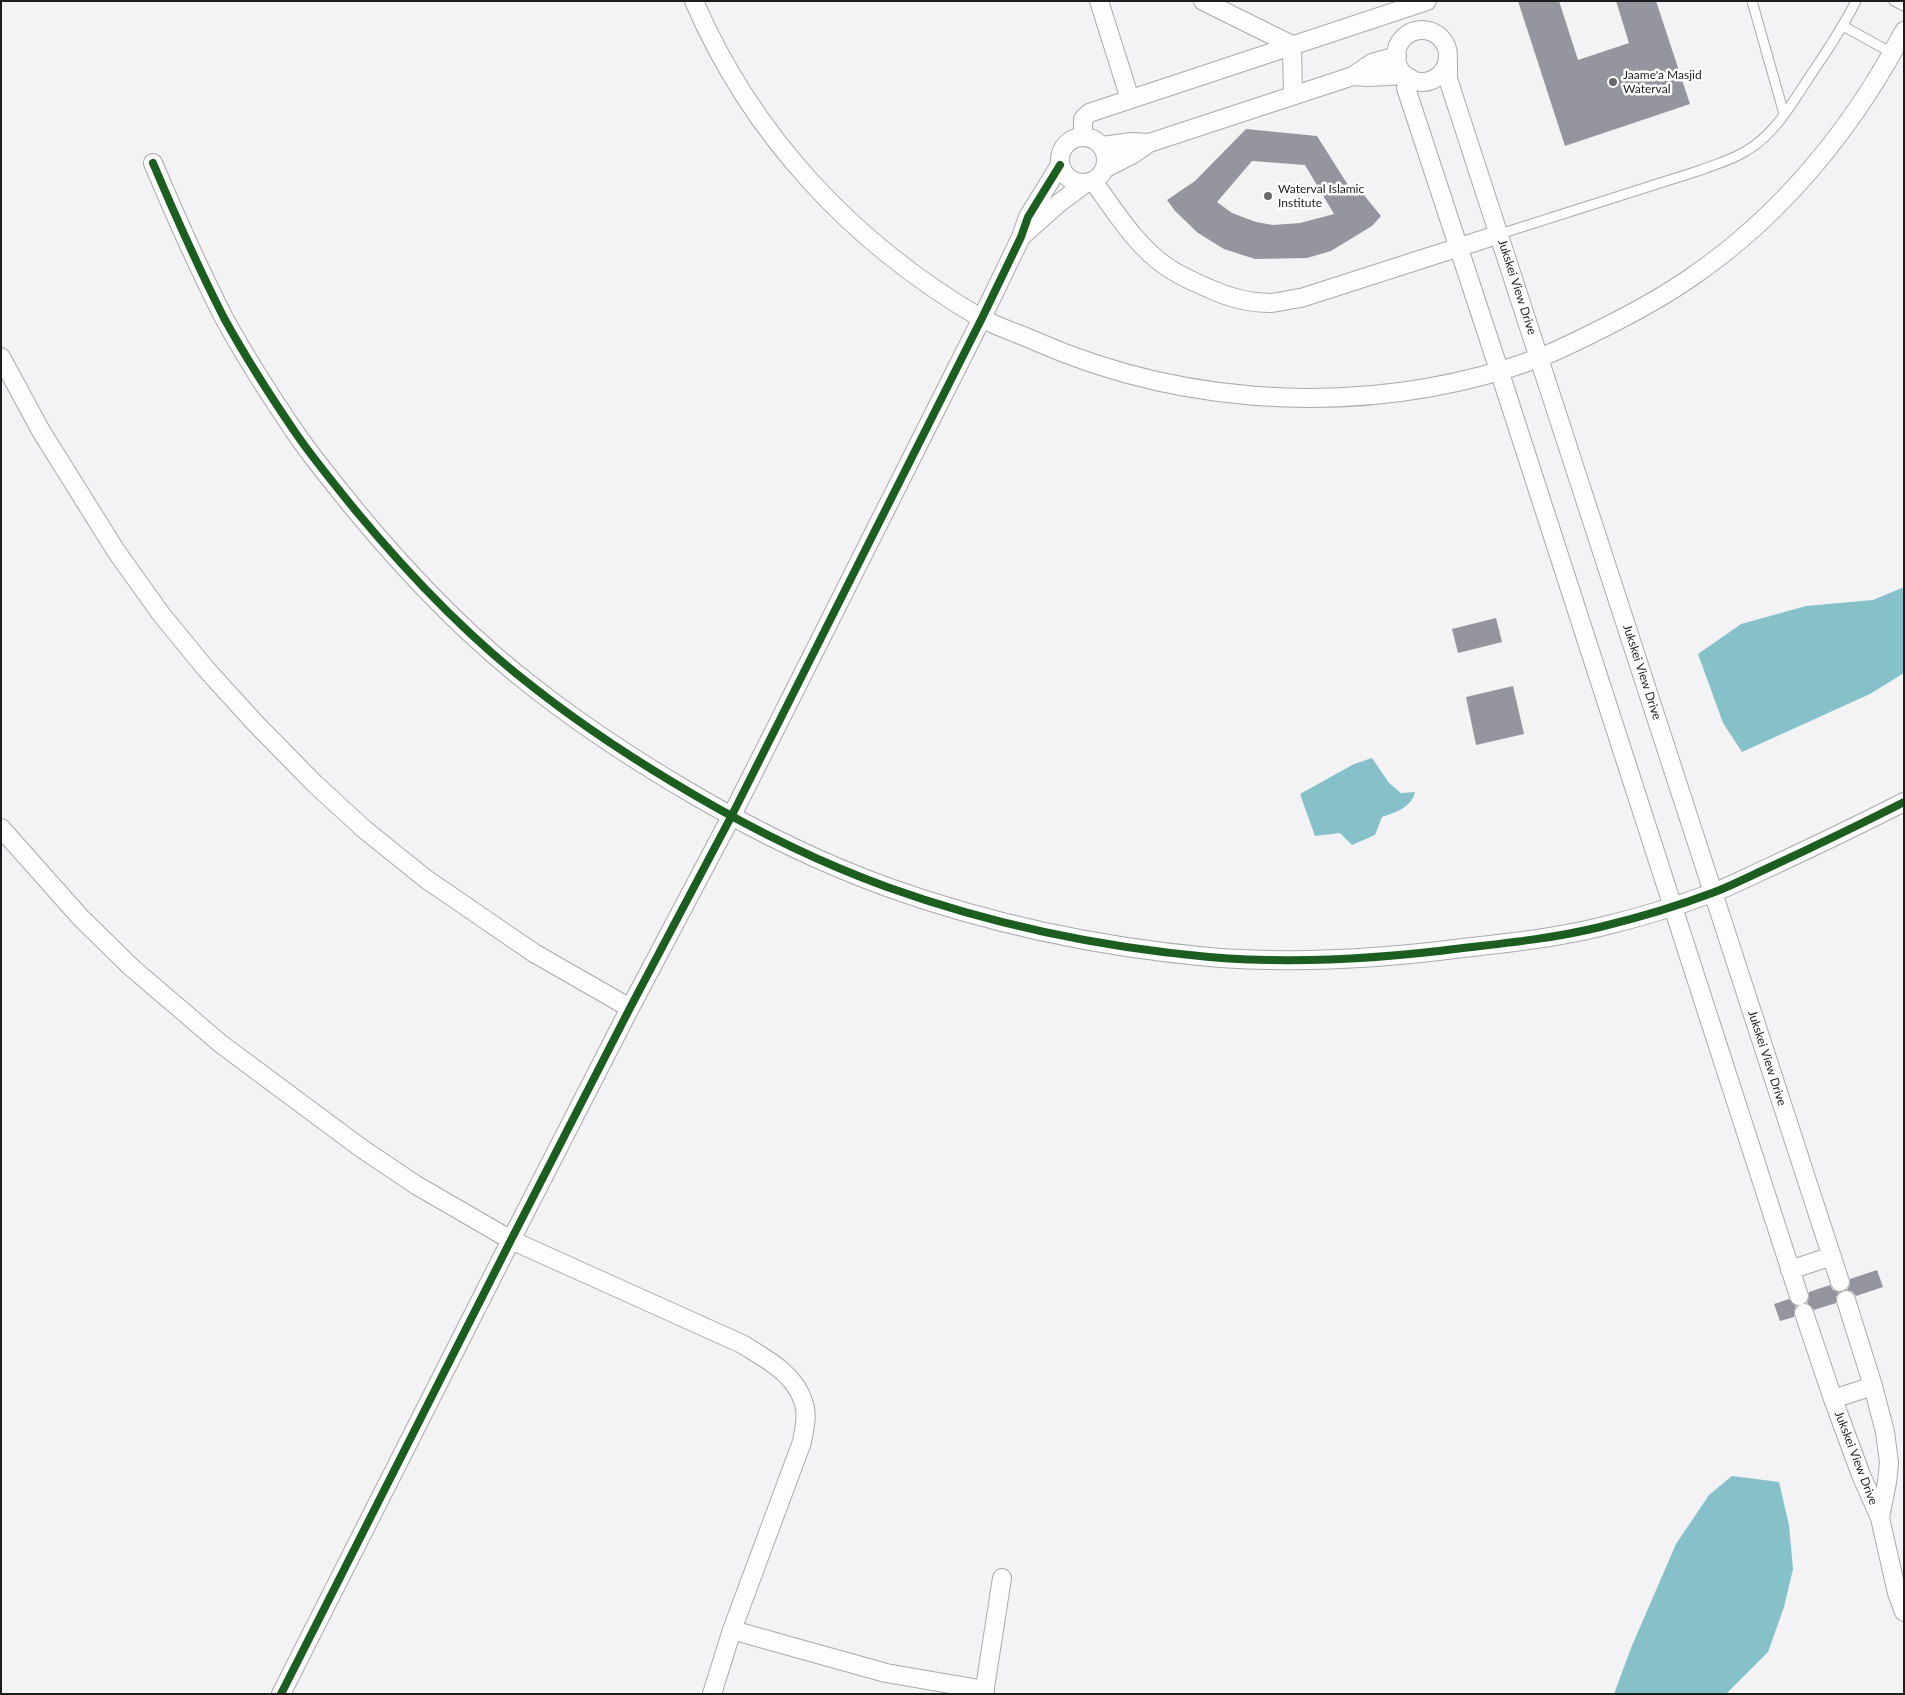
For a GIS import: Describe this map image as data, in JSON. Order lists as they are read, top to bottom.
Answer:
{
  "streets": {
    "street": ["Jukskei View Drive"]
  },
  "places": ["Jaame'a Masjid Waterval", "Waterval Islamic Institute"]
}
